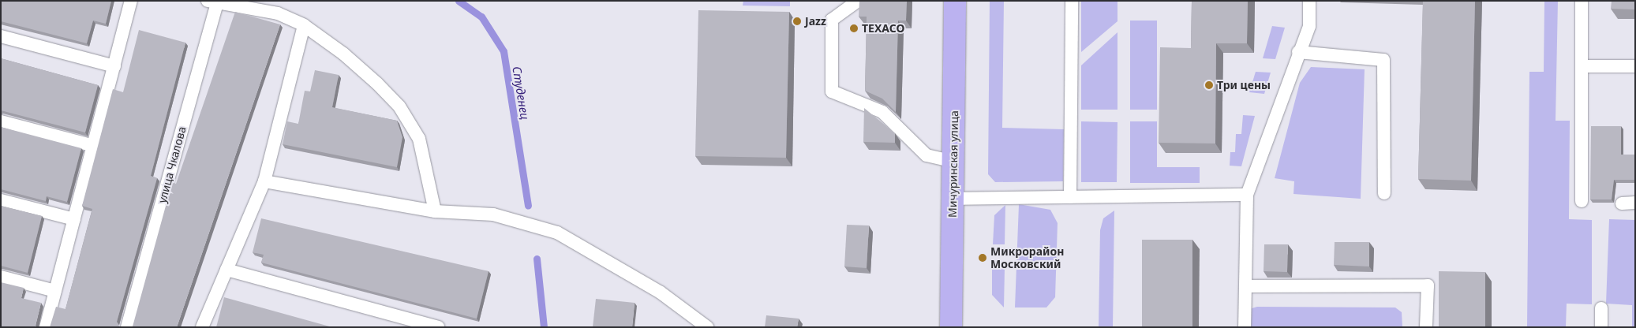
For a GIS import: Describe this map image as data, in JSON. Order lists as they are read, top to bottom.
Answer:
{
  "streets": {
    "main road": ["Мичуринская улица"],
    "lane": ["улица Чкалова"]
  },
  "water": ["Студенец"],
  "places": [
    "Jazz",
    "ТЕХАСО",
    "Три цены",
    "Микрорайон Московский"
  ]
}
